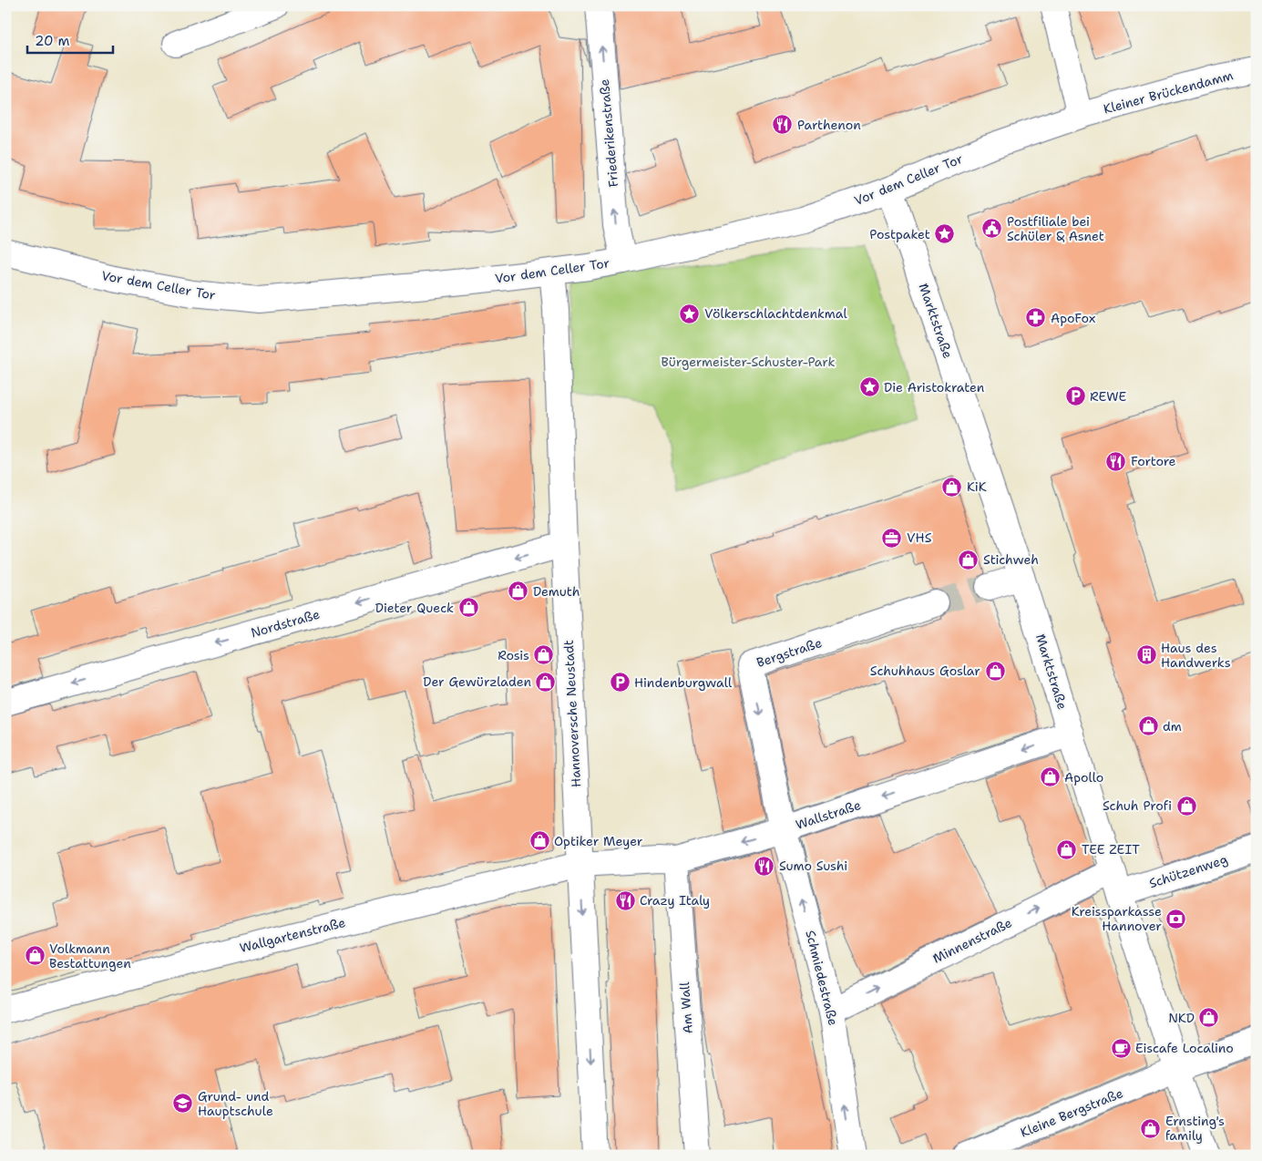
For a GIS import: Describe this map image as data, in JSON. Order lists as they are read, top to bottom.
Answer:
{
  "streets": {
    "street": [
      "Kleiner Brückendamm",
      "Friederikenstraße",
      "Vor dem Celler Tor",
      "Marktstraße",
      "Nordstraße",
      "Bergstraße",
      "Hannoversche Neustadt",
      "Wallstraße",
      "Schützenweg",
      "Wallgartenstraße",
      "Minnenstraße",
      "Schmiedestraße",
      "Am Wall",
      "Kleine Bergstraße"
    ]
  },
  "crossings": [
    ["Kleiner Brückendamm", "Vor dem Celler Tor"],
    ["Friederikenstraße", "Vor dem Celler Tor"],
    ["Vor dem Celler Tor", "Marktstraße"],
    ["Vor dem Celler Tor", "Hannoversche Neustadt"],
    ["Marktstraße", "Wallstraße"],
    ["Marktstraße", "Schützenweg"],
    ["Marktstraße", "Minnenstraße"],
    ["Marktstraße", "Kleine Bergstraße"],
    ["Nordstraße", "Hannoversche Neustadt"],
    ["Bergstraße", "Wallstraße"],
    ["Bergstraße", "Schmiedestraße"],
    ["Hannoversche Neustadt", "Wallstraße"],
    ["Hannoversche Neustadt", "Wallgartenstraße"],
    ["Wallstraße", "Wallgartenstraße"],
    ["Wallstraße", "Schmiedestraße"],
    ["Wallstraße", "Am Wall"],
    ["Schützenweg", "Minnenstraße"],
    ["Minnenstraße", "Schmiedestraße"]
  ],
  "one_way": [
    "Friederikenstraße",
    "Nordstraße",
    "Wallstraße",
    "Minnenstraße",
    "Schmiedestraße"
  ],
  "parks": ["Bürgermeister-Schuster-Park"],
  "places": {
    "restaurant": [
      "Parthenon",
      "Fortore",
      "Sumo Sushi",
      "Crazy Italy"
    ],
    "public building": ["Postfiliale bei Schüler & Asnet"],
    "place": ["Postpaket", "Völkerschlachtdenkmal", "Die Aristokraten"],
    "pharmacy": ["ApoFox"],
    "parking": ["REWE", "Hindenburgwall"],
    "shop": [
      "KiK",
      "Stichweh",
      "Demuth",
      "Dieter Queck",
      "Rosis",
      "Schuhhaus Goslar",
      "Der Gewürzladen",
      "dm",
      "Apollo",
      "Schuh Profi",
      "Optiker Meyer",
      "TEE ZEIT",
      "Volkmann Bestattungen",
      "NKD",
      "Ernsting's family"
    ],
    "office": ["VHS"],
    "building": ["Haus des Handwerks"],
    "bank": ["Kreissparkasse Hannover"],
    "cafe": ["Eiscafe Localino"],
    "school or university": ["Grund- und Hauptschule"]
  },
  "scale_bar": "20 m"
}
